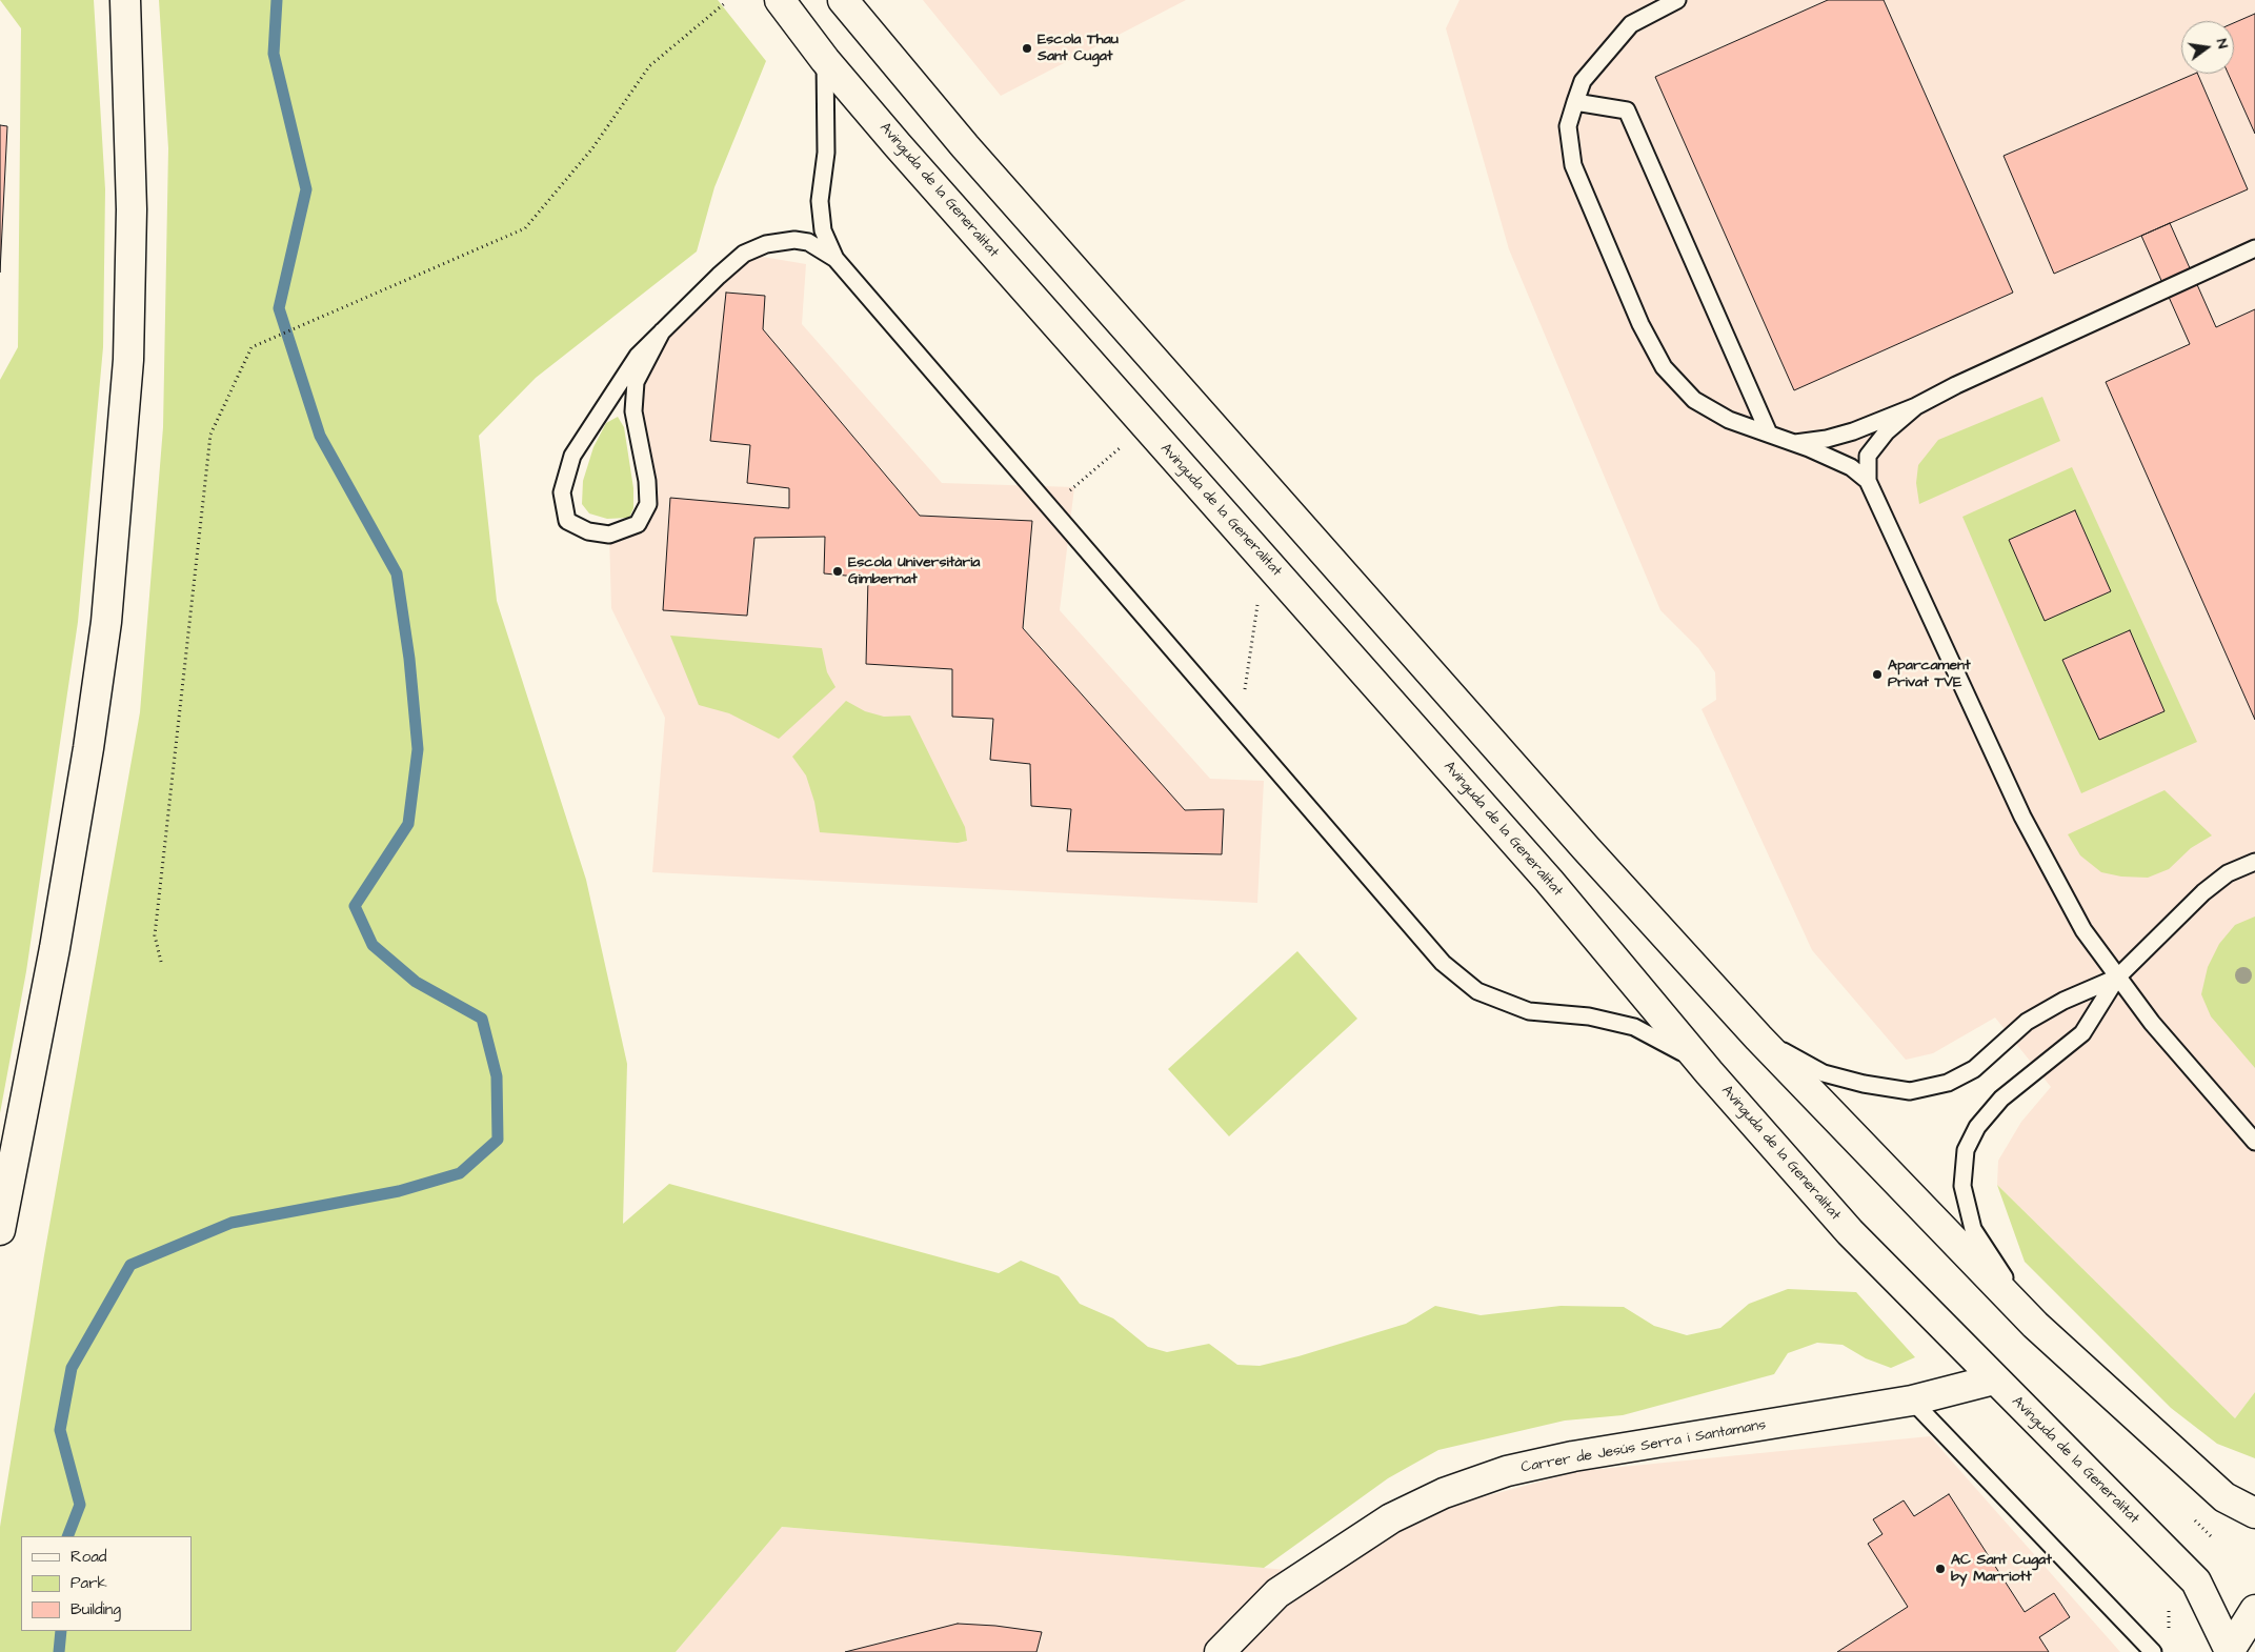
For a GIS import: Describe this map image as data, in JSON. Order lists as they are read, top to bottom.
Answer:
{
  "streets": {
    "main road": ["Avinguda de la Generalitat", "Carrer de Jesús Serra i Santamans"]
  },
  "crossings": [
    ["Avinguda de la Generalitat", "Carrer de Jesús Serra i Santamans"]
  ],
  "places": [
    "Escola Thau Sant Cugat",
    "Escola Universitària Gimbernat",
    "Aparcament Privat TVE",
    "AC Sant Cugat by Marriott"
  ],
  "legend": ["Road", "Park", "Building"],
  "north": "right"
}
